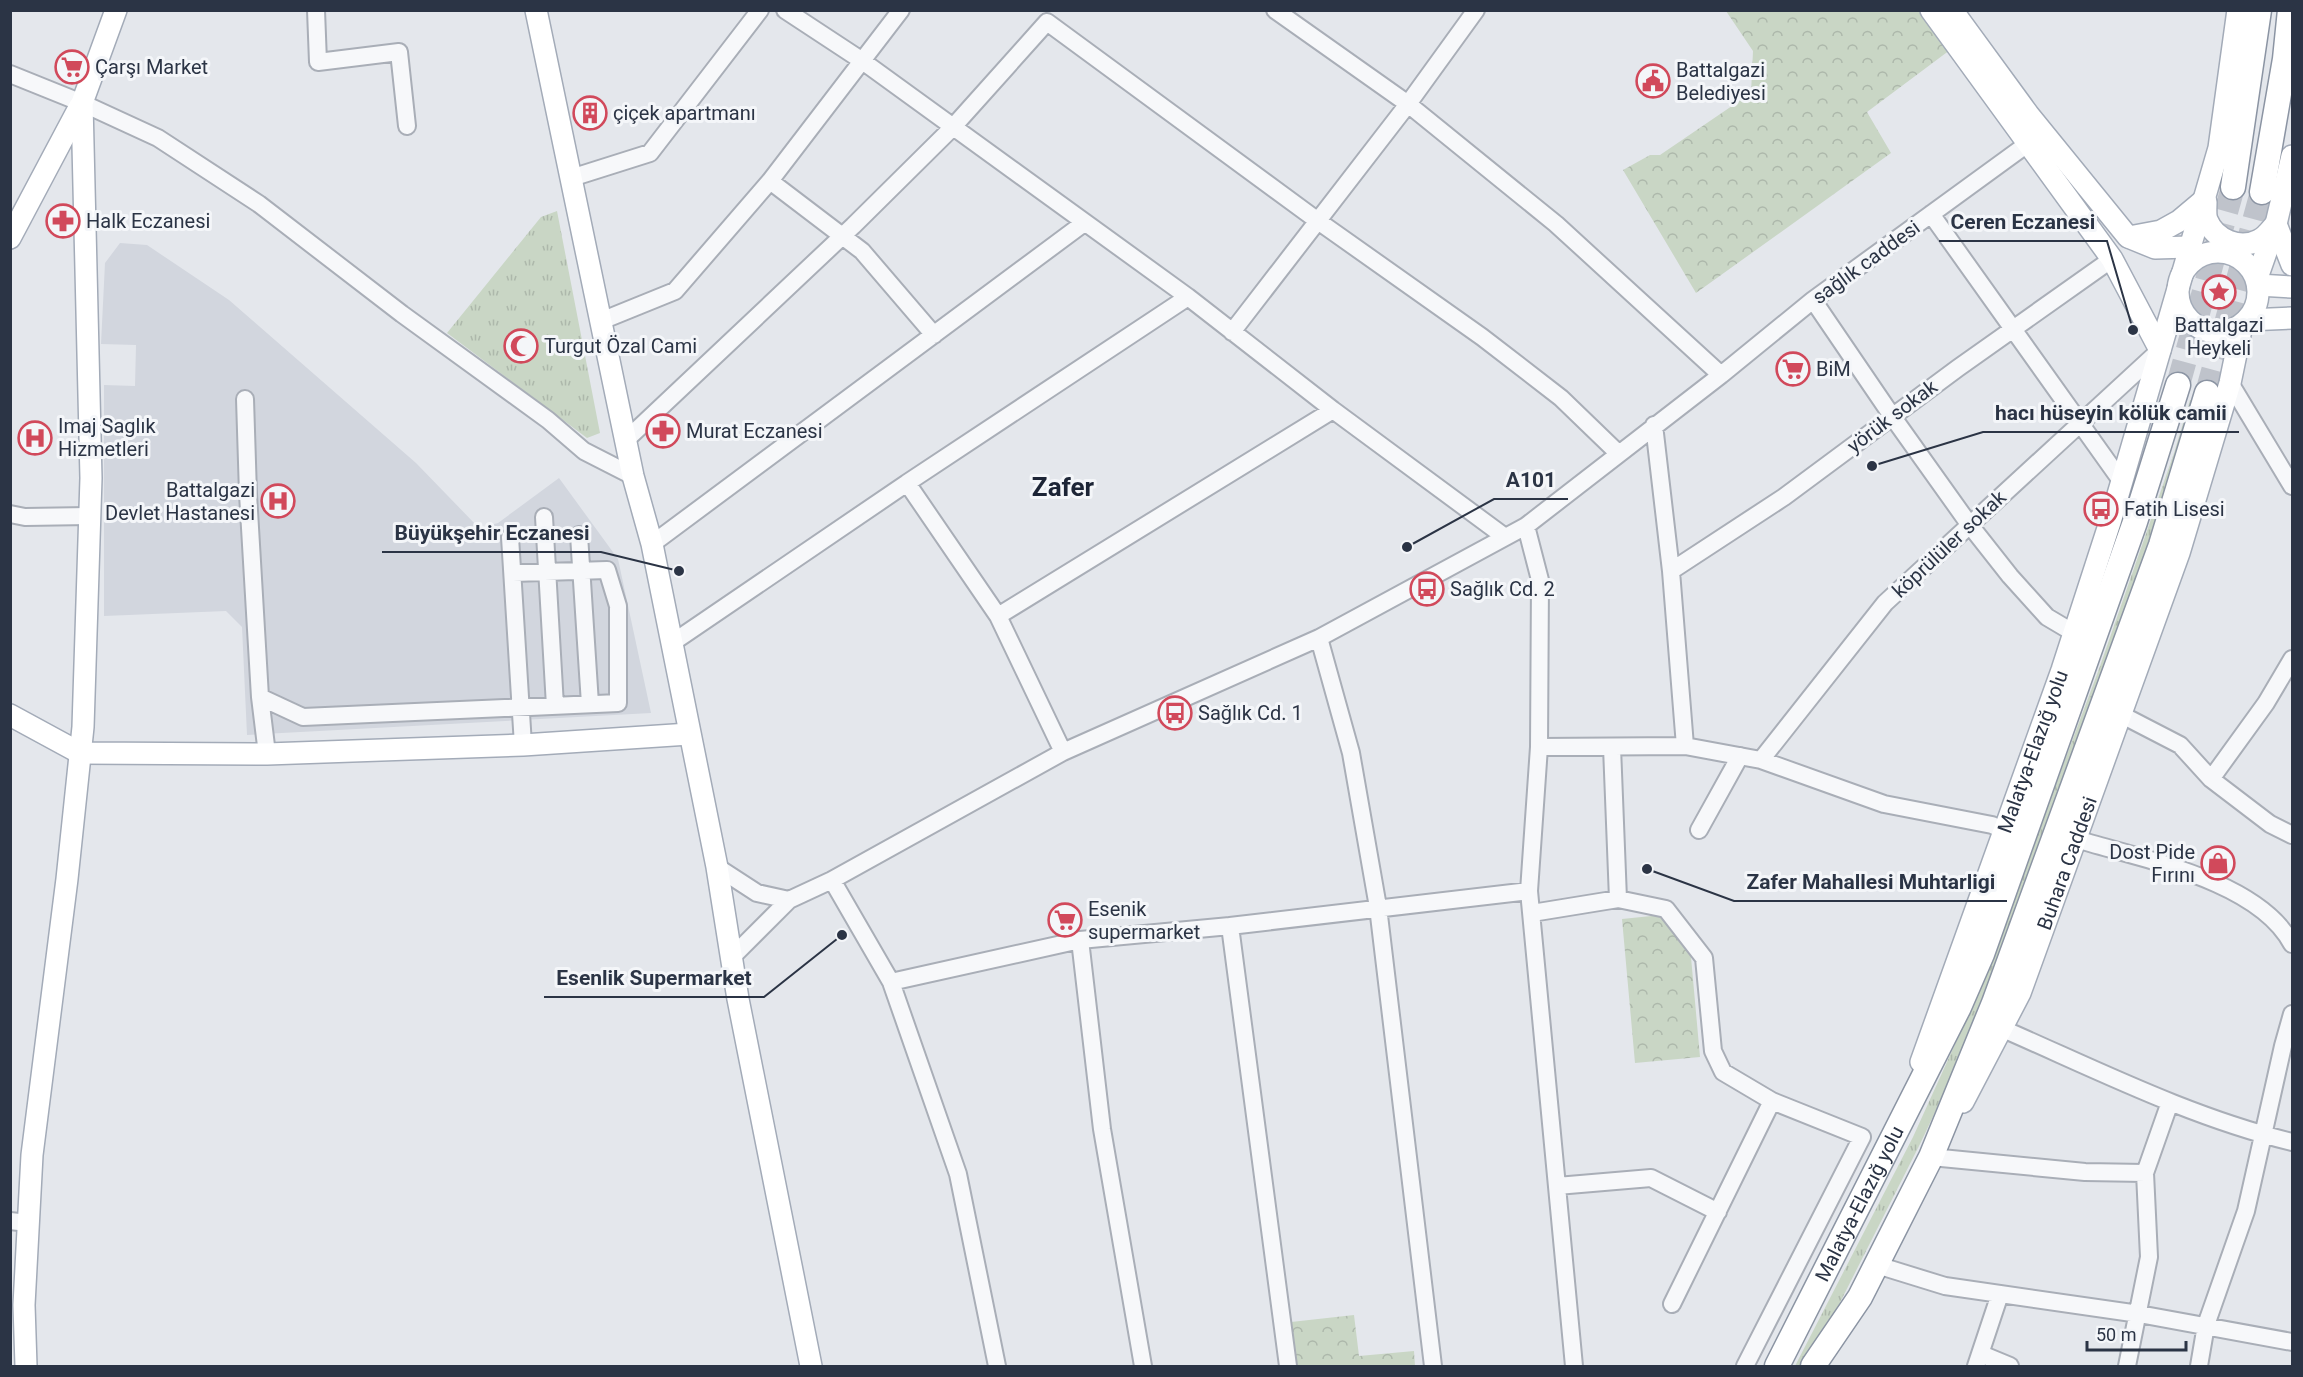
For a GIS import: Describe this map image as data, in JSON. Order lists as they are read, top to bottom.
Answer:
{
  "streets": {
    "highway": ["Malatya-Elazığ yolu", "Buhara Caddesi"],
    "street": ["sağlık caddesi", "yörük sokak", "köprülüler sokak"]
  },
  "crossings": [
    ["köprülüler sokak", "Malatya-Elazığ yolu"],
    ["Malatya-Elazığ yolu", "Buhara Caddesi"]
  ],
  "districts": ["Zafer"],
  "places": {
    "supermarket": ["Çarşı Market", "BiM", "Esenik supermarket"],
    "public building": ["Battalgazi Belediyesi"],
    "building": ["çiçek apartmanı"],
    "pharmacy": ["Halk Eczanesi", "Murat Eczanesi"],
    "place": ["Battalgazi Heykeli"],
    "other": [
      "Ceren Eczanesi",
      "hacı hüseyin kölük camii",
      "A101",
      "Büyükşehir Eczanesi",
      "Zafer Mahallesi Muhtarligi",
      "Esenlik Supermarket"
    ],
    "mosque": ["Turgut Özal Cami"],
    "hospital": ["Imaj Saglık Hizmetleri", "Battalgazi Devlet Hastanesi"],
    "bus stop": ["Fatih Lisesi", "Sağlık Cd. 2", "Sağlık Cd. 1"],
    "shop": ["Dost Pide Fırını"]
  },
  "scale_bar": "50 m"
}
